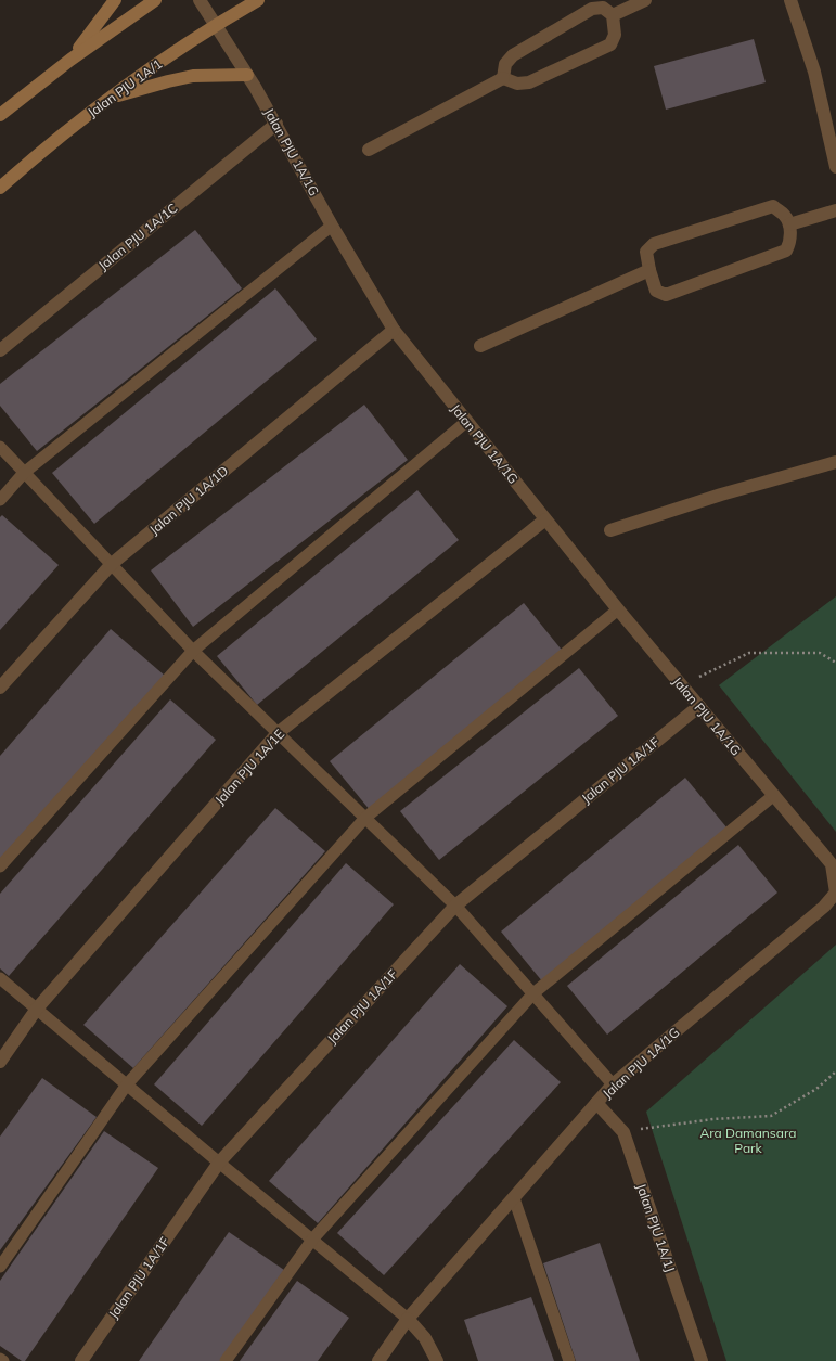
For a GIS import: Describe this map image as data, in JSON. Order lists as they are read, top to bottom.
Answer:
{
  "streets": {
    "main road": ["Jalan PJU 1A/1"],
    "street": [
      "Jalan PJU 1A/1G",
      "Jalan PJU 1A/1C",
      "Jalan PJU 1A/1D",
      "Jalan PJU 1A/1E",
      "Jalan PJU 1A/1F",
      "Jalan PJU 1A/1J"
    ]
  },
  "crossings": [
    ["Jalan PJU 1A/1", "Jalan PJU 1A/1G"],
    ["Jalan PJU 1A/1G", "Jalan PJU 1A/1C"],
    ["Jalan PJU 1A/1G", "Jalan PJU 1A/1D"],
    ["Jalan PJU 1A/1G", "Jalan PJU 1A/1E"],
    ["Jalan PJU 1A/1G", "Jalan PJU 1A/1F"],
    ["Jalan PJU 1A/1G", "Jalan PJU 1A/1J"]
  ],
  "parks": ["Ara Damansara Park"]
}
